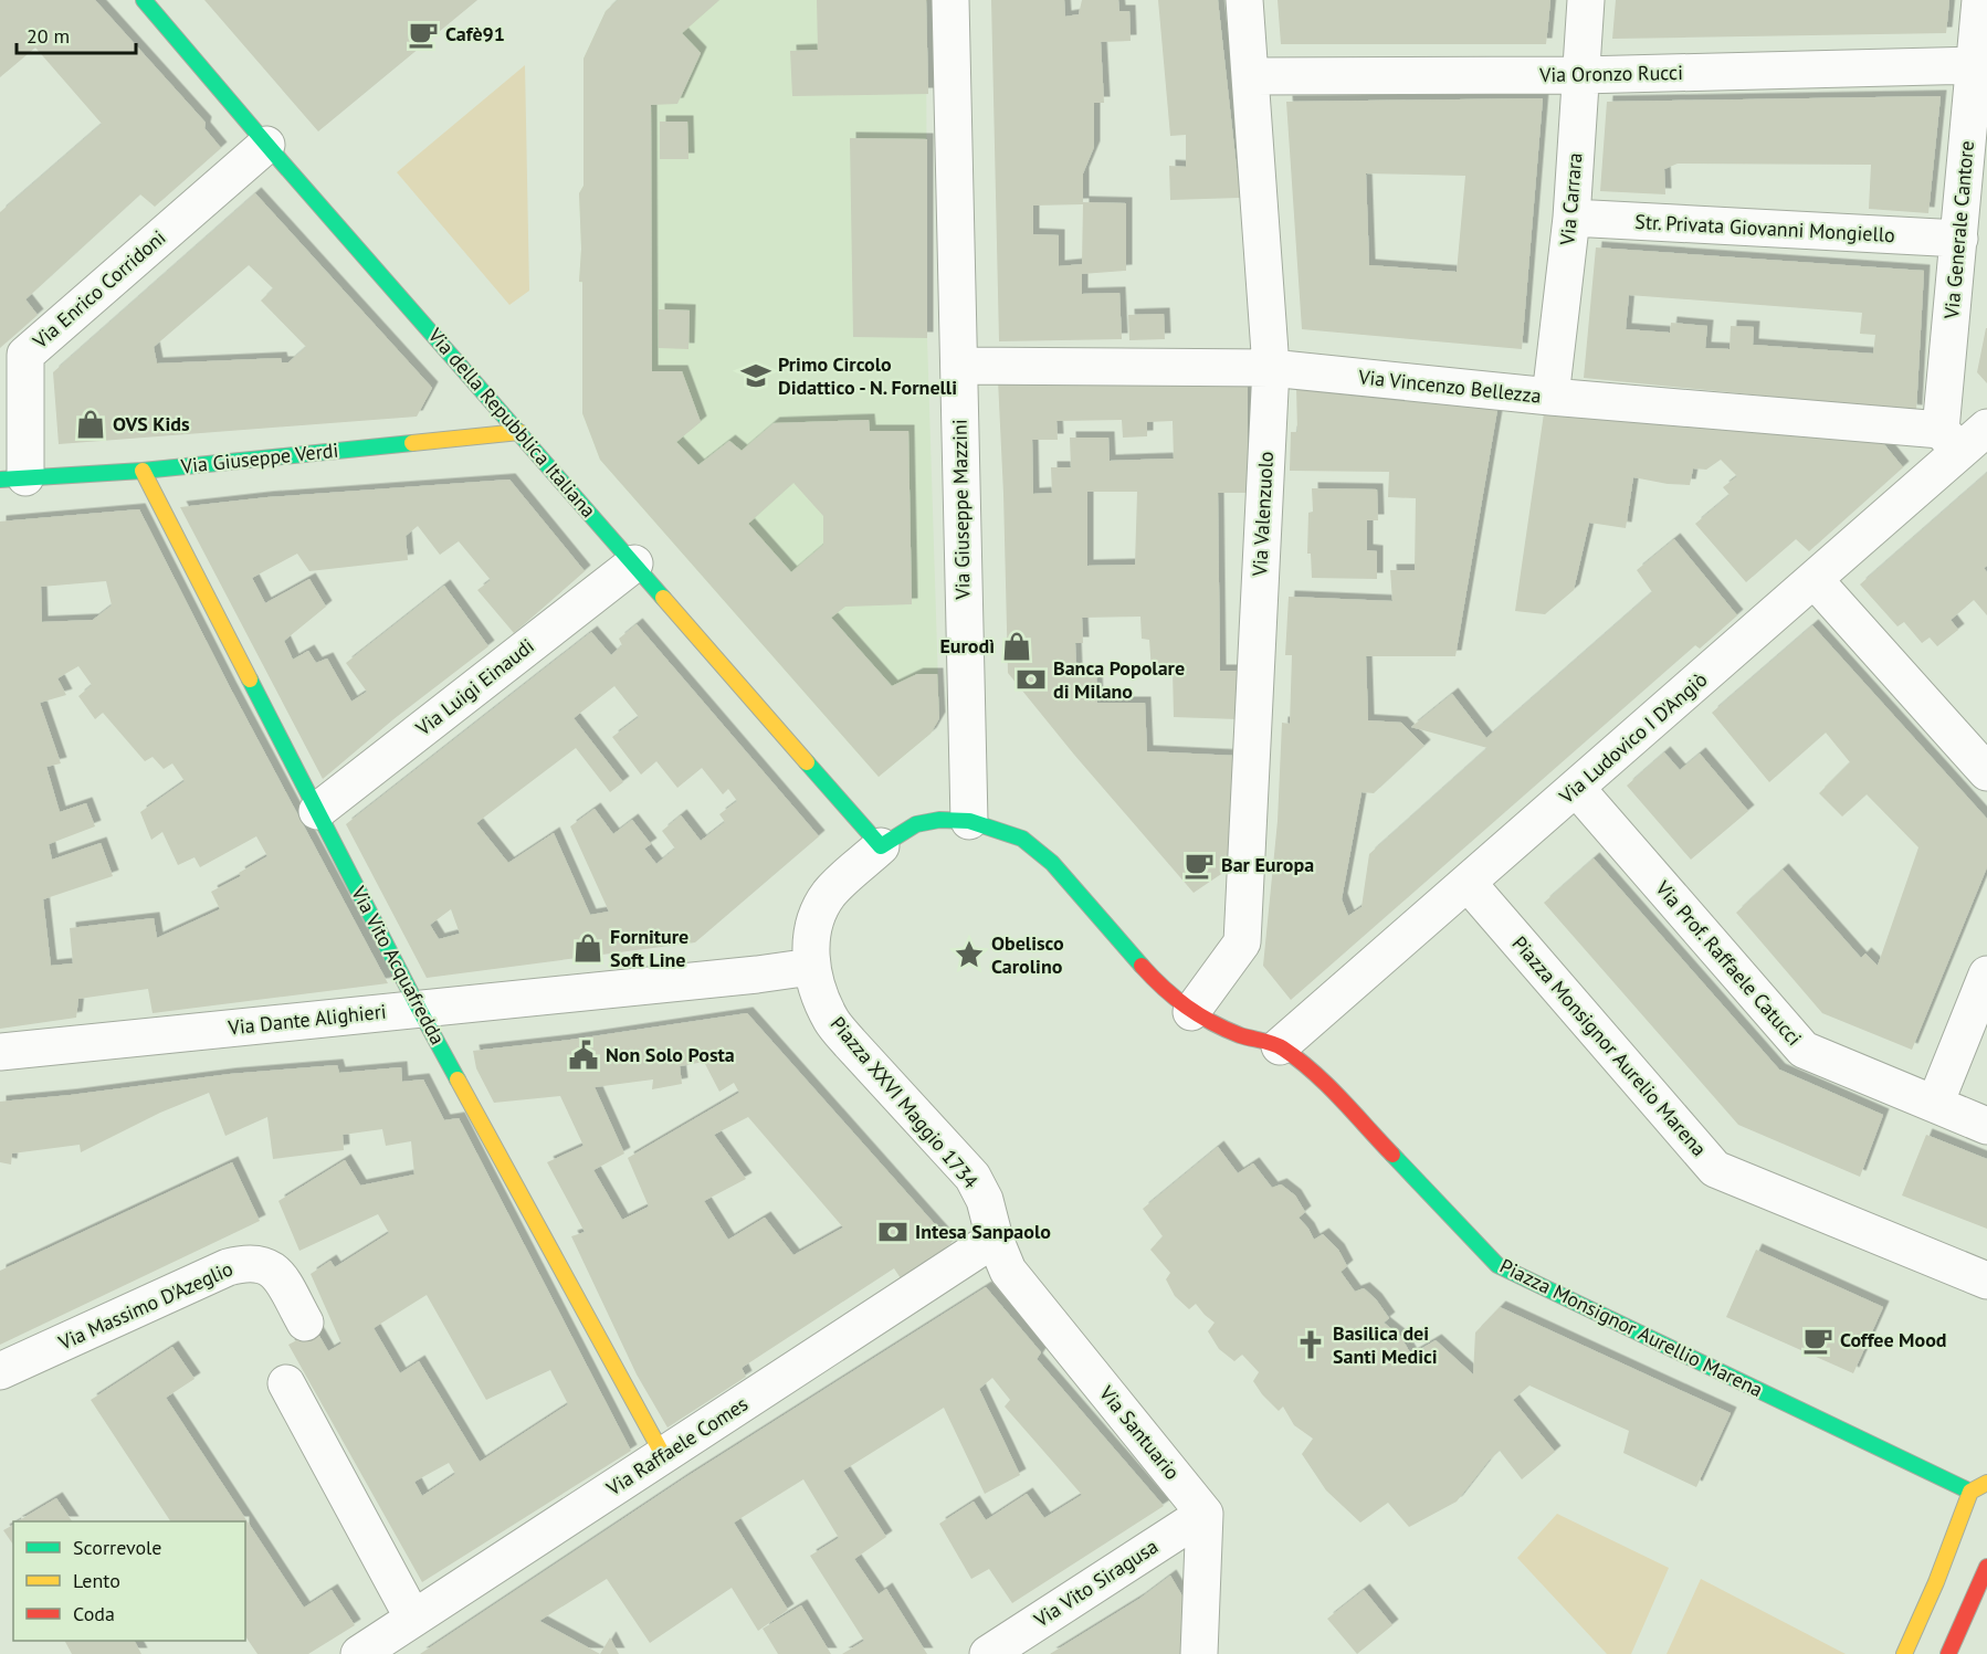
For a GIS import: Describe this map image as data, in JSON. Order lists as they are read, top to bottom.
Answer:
{
  "streets": {
    "street": [
      "Via Oronzo Rucci",
      "Via Carrara",
      "Str. Privata Giovanni Mongiello",
      "Via Generale Cantore",
      "Via Enrico Corridoni",
      "Via Vincenzo Bellezza",
      "Via della Repubblica Italiana",
      "Via Giuseppe Verdi",
      "Via Giuseppe Mazzini",
      "Via Valenzuolo",
      "Via Luigi Einaudi",
      "Via Ludovico I D'Angiò",
      "Via Prof. Raffaele Catucci",
      "Via Vito Acquafredda",
      "Via Dante Alighieri",
      "Piazza Monsignor Aurelio Marena",
      "Piazza XXVI Maggio 1734",
      "Via Massimo D'Azeglio",
      "Piazza Monsignor Aurellio Marena",
      "Via Santuario",
      "Via Raffaele Comes",
      "Via Vito Siragusa"
    ]
  },
  "crossings": [
    ["Via Oronzo Rucci", "Via Carrara"],
    ["Via Oronzo Rucci", "Via Generale Cantore"],
    ["Via Oronzo Rucci", "Via Valenzuolo"],
    ["Via Carrara", "Str. Privata Giovanni Mongiello"],
    ["Via Carrara", "Via Vincenzo Bellezza"],
    ["Str. Privata Giovanni Mongiello", "Via Generale Cantore"],
    ["Via Generale Cantore", "Via Vincenzo Bellezza"],
    ["Via Generale Cantore", "Via Ludovico I D'Angiò"],
    ["Via Enrico Corridoni", "Via della Repubblica Italiana"],
    ["Via Enrico Corridoni", "Via Giuseppe Verdi"],
    ["Via Vincenzo Bellezza", "Via Giuseppe Mazzini"],
    ["Via Vincenzo Bellezza", "Via Valenzuolo"],
    ["Via Vincenzo Bellezza", "Via Ludovico I D'Angiò"],
    ["Via della Repubblica Italiana", "Via Giuseppe Verdi"],
    ["Via della Repubblica Italiana", "Via Luigi Einaudi"],
    ["Via Giuseppe Verdi", "Via Vito Acquafredda"],
    ["Via Luigi Einaudi", "Via Vito Acquafredda"],
    ["Via Ludovico I D'Angiò", "Via Prof. Raffaele Catucci"],
    ["Via Ludovico I D'Angiò", "Piazza Monsignor Aurelio Marena"],
    ["Via Ludovico I D'Angiò", "Piazza Monsignor Aurellio Marena"],
    ["Via Vito Acquafredda", "Via Dante Alighieri"],
    ["Via Vito Acquafredda", "Via Raffaele Comes"],
    ["Via Dante Alighieri", "Piazza XXVI Maggio 1734"],
    ["Piazza XXVI Maggio 1734", "Via Santuario"],
    ["Piazza XXVI Maggio 1734", "Via Raffaele Comes"],
    ["Via Santuario", "Via Raffaele Comes"],
    ["Via Santuario", "Via Vito Siragusa"]
  ],
  "places": {
    "cafe": ["Cafè91", "Bar Europa", "Coffee Mood"],
    "school or university": ["Primo Circolo Didattico - N. Fornelli"],
    "shop": ["OVS Kids", "Eurodì", "Forniture Soft Line"],
    "bank": ["Banca Popolare di Milano", "Intesa Sanpaolo"],
    "place": ["Obelisco Carolino"],
    "public building": ["Non Solo Posta"],
    "church": ["Basilica dei Santi Medici"]
  },
  "legend": ["Scorrevole", "Lento", "Coda"],
  "scale_bar": "20 m"
}
